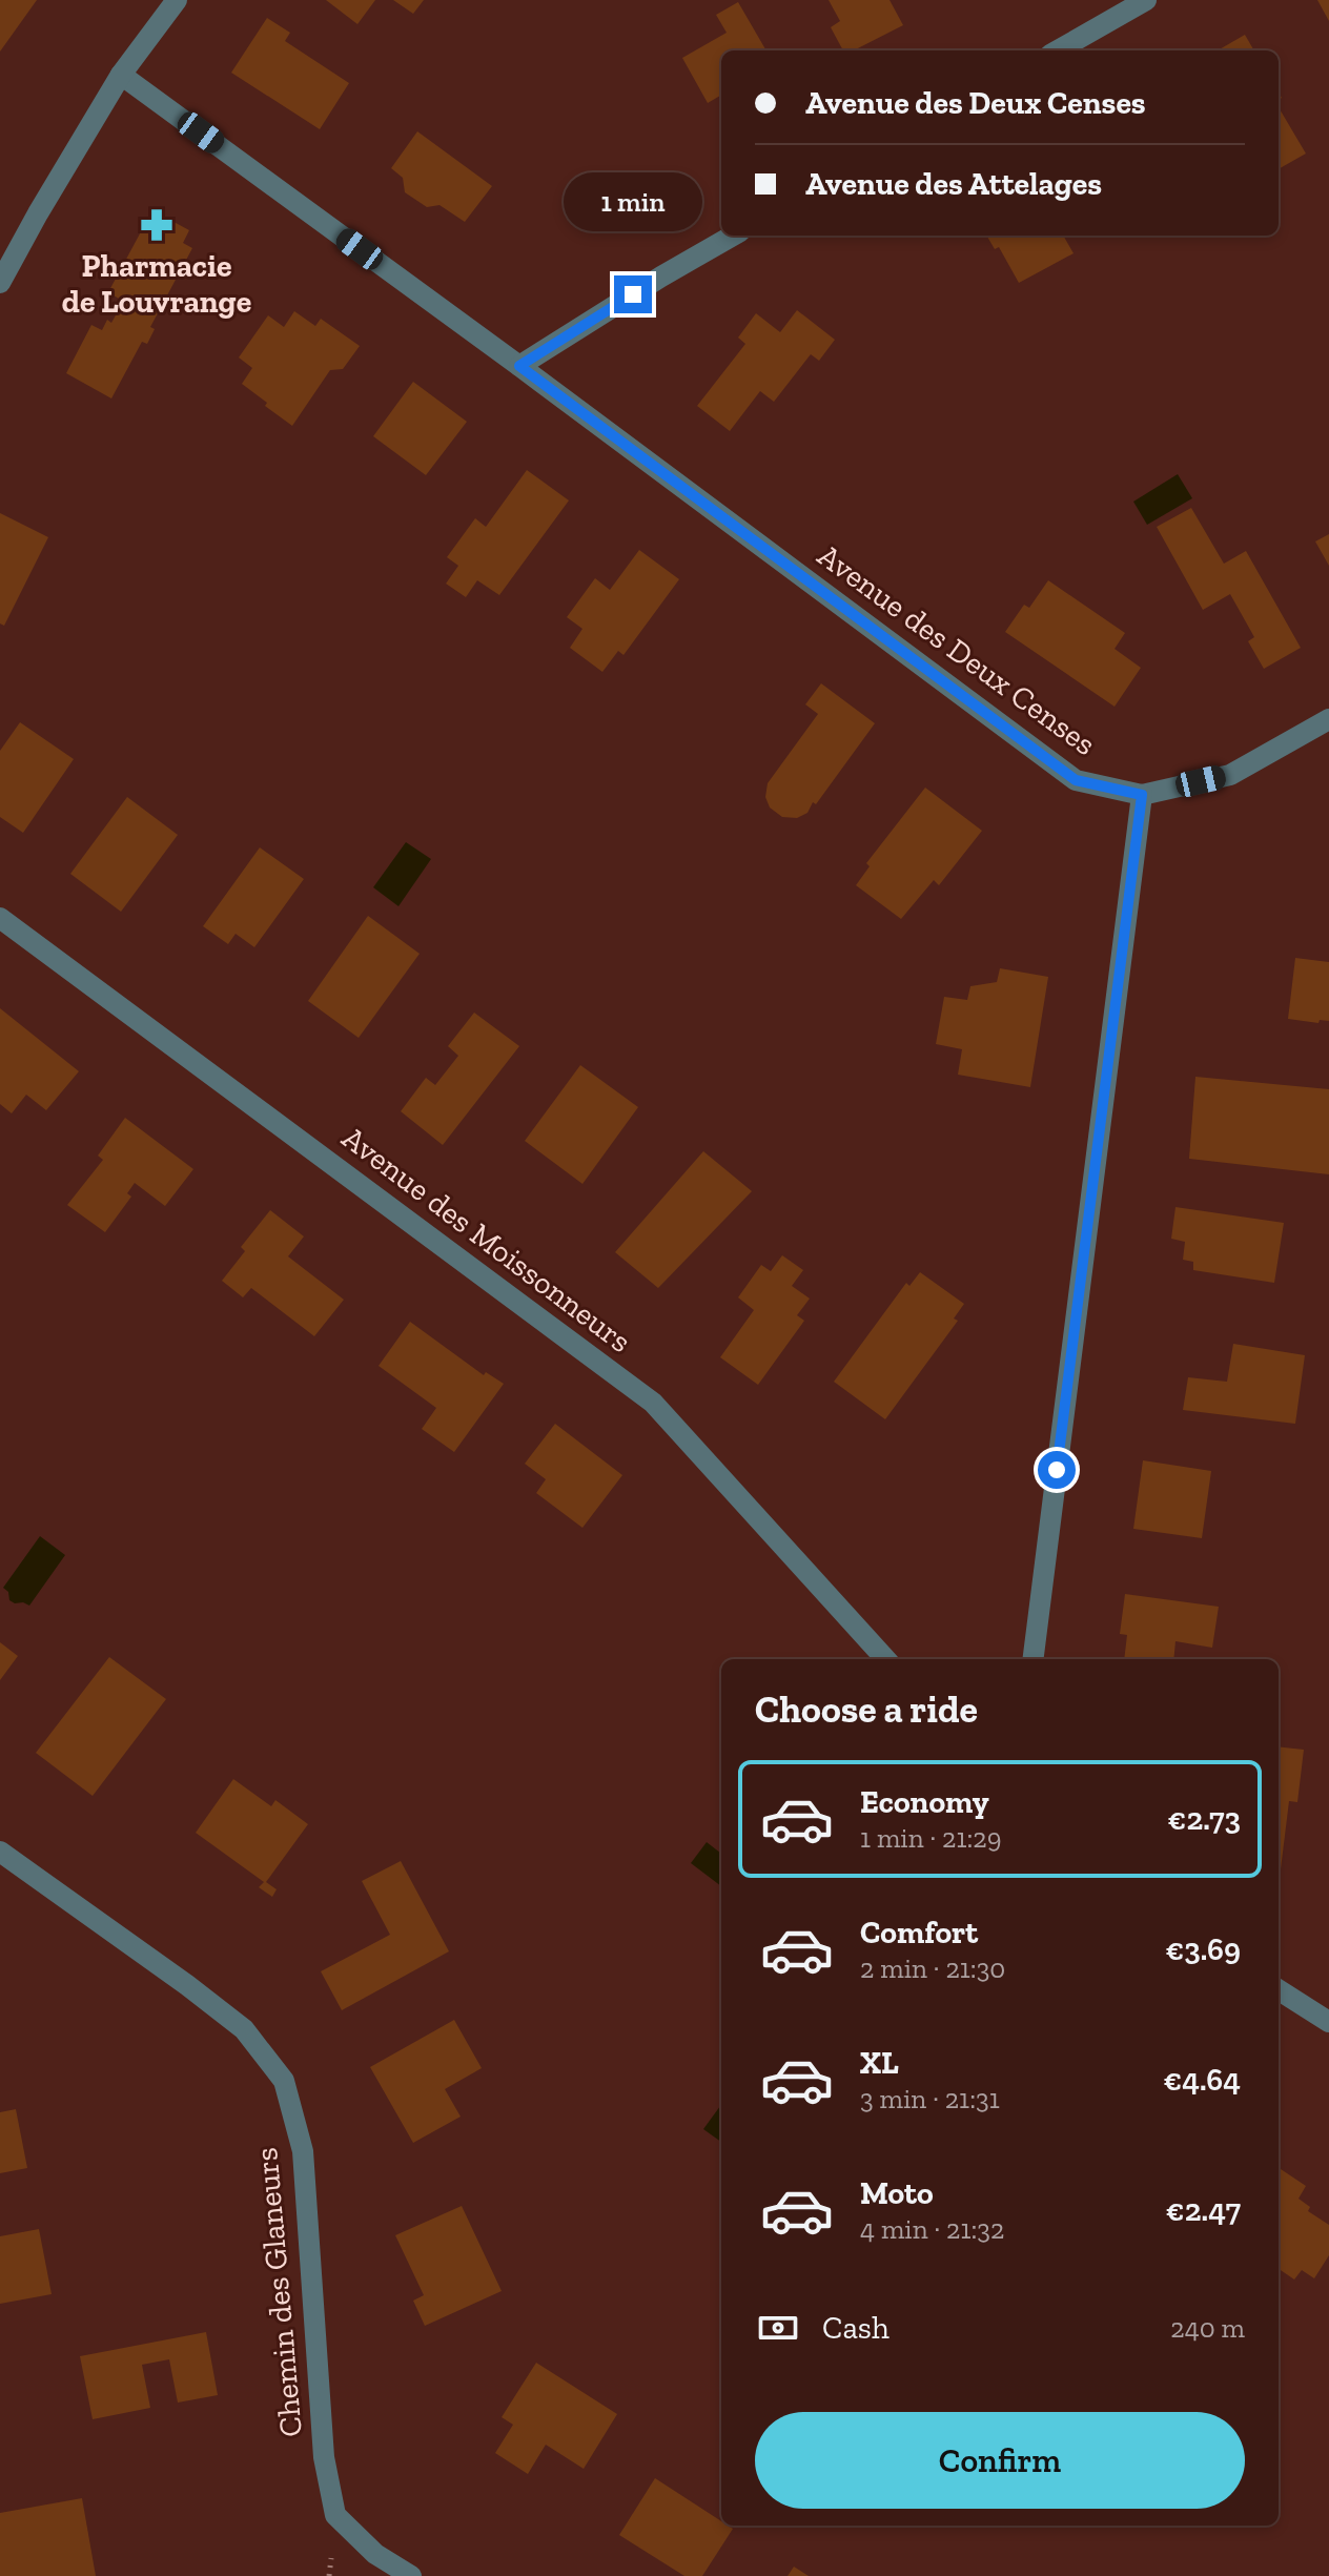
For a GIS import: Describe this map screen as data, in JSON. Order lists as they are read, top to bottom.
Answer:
{
  "streets": {
    "street": ["Avenue des Deux Censes", "Avenue des Moissonneurs", "Chemin des Glaneurs"]
  },
  "places": {
    "pharmacy": ["Pharmacie de Louvrange"]
  },
  "page": {
    "banner": ["Avenue des Deux Censes", "Avenue des Attelages"],
    "bubble": "1 min",
    "heading": "Choose a ride",
    "list": [
      {
        "name": "Economy",
        "note": "1 min · 21:29",
        "value": "€2.73"
      },
      {
        "name": "Comfort",
        "note": "2 min · 21:30",
        "value": "€3.69"
      },
      {
        "name": "XL",
        "note": "3 min · 21:31",
        "value": "€4.64"
      },
      {
        "name": "Moto",
        "note": "4 min · 21:32",
        "value": "€2.47"
      }
    ],
    "pay": ["Cash", "240 m"],
    "buttons": "Confirm"
  }
}
